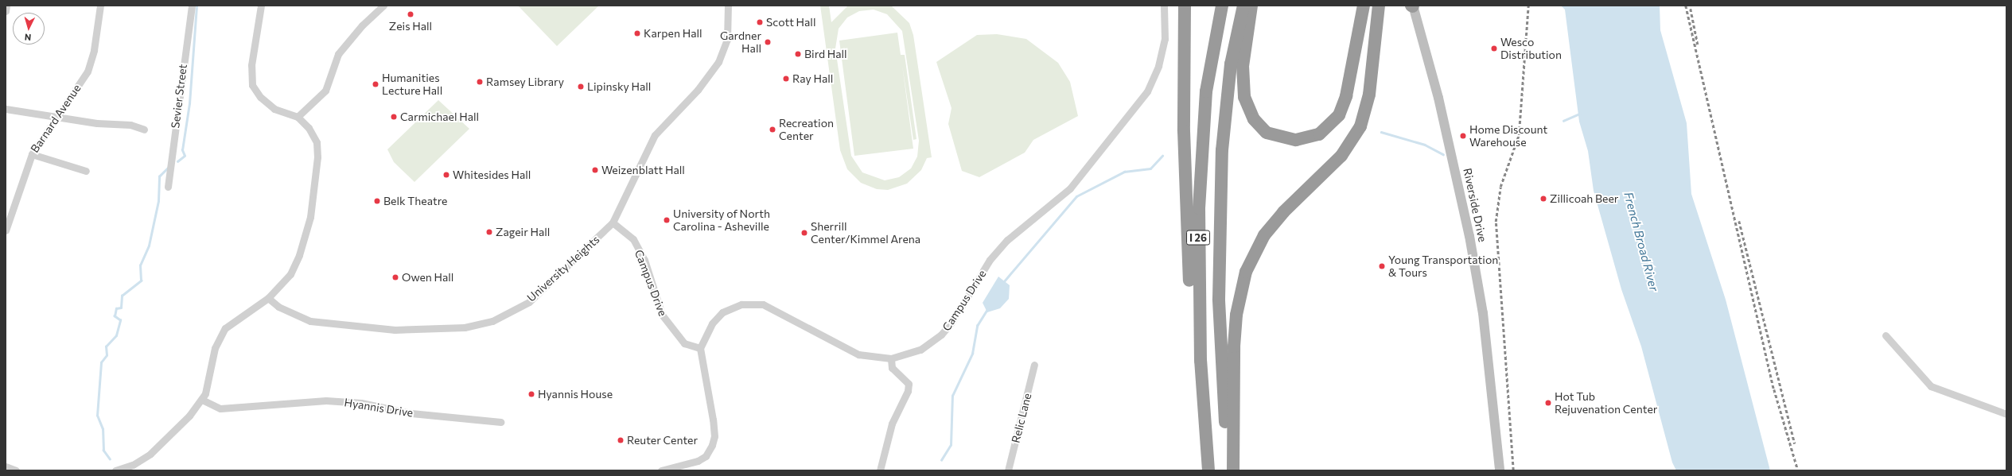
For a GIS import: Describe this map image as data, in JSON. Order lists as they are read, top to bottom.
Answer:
{
  "streets": {
    "highway": ["I 26"],
    "main road": ["Riverside Drive"],
    "street": [
      "Sevier Street",
      "Barnard Avenue",
      "University Heights",
      "Campus Drive",
      "Hyannis Drive",
      "Relic Lane"
    ]
  },
  "crossings": [
    ["University Heights", "Campus Drive"]
  ],
  "water": ["French Broad River"],
  "places": [
    "Zeis Hall",
    "Scott Hall",
    "Karpen Hall",
    "Gardner Hall",
    "Wesco Distribution",
    "Bird Hall",
    "Ray Hall",
    "Ramsey Library",
    "Humanities Lecture Hall",
    "Lipinsky Hall",
    "Carmichael Hall",
    "Recreation Center",
    "Home Discount Warehouse",
    "Weizenblatt Hall",
    "Whitesides Hall",
    "Zillicoah Beer",
    "Belk Theatre",
    "University of North Carolina - Asheville",
    "Zageir Hall",
    "Sherrill Center/Kimmel Arena",
    "Young Transportation & Tours",
    "Owen Hall",
    "Hyannis House",
    "Hot Tub Rejuvenation Center",
    "Reuter Center"
  ],
  "north": "bottom"
}
